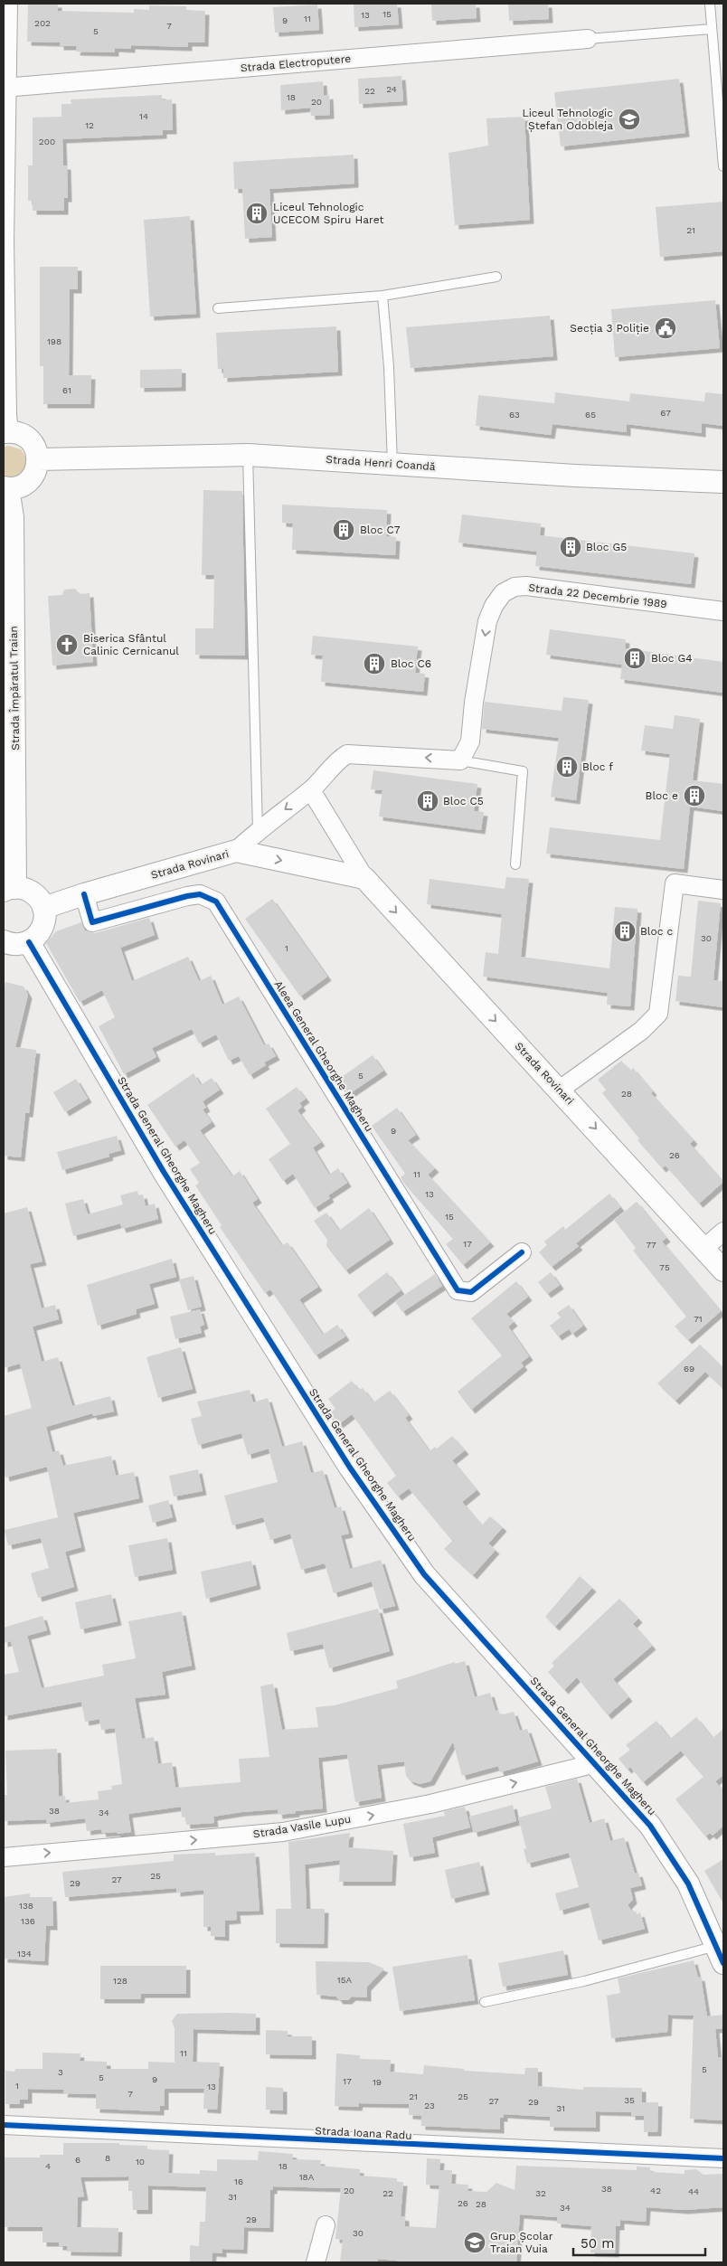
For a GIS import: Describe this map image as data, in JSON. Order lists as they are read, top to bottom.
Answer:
{
  "streets": {
    "street": [
      "Strada Electroputere",
      "Strada Henri Coandă",
      "Strada 22 Decembrie 1989",
      "Strada Împăratul Traian",
      "Strada Rovinari",
      "Aleea General Gheorghe Magheru",
      "Strada General Gheorghe Magheru",
      "Strada Vasile Lupu",
      "Strada Ioana Radu"
    ]
  },
  "crossings": [
    ["Strada Rovinari", "Aleea General Gheorghe Magheru"],
    ["Strada General Gheorghe Magheru", "Strada Vasile Lupu"]
  ],
  "one_way": ["Strada Rovinari", "Strada Vasile Lupu"],
  "places": {
    "school or university": ["Liceul Tehnologic Ștefan Odobleja", "Grup Școlar Traian Vuia"],
    "building": [
      "Liceul Tehnologic UCECOM Spiru Haret",
      "Bloc C7",
      "Bloc G5",
      "Bloc G4",
      "Bloc C6",
      "Bloc f",
      "Bloc e",
      "Bloc C5",
      "Bloc c"
    ],
    "public building": ["Secția 3 Poliție"],
    "church": ["Biserica Sfântul Calinic Cernicanul"]
  },
  "house_numbers": [
    "15",
    "13",
    "11",
    "9",
    "202",
    "7",
    "5",
    "24",
    "22",
    "18",
    "20",
    "14",
    "12",
    "200",
    "21",
    "198",
    "61",
    "67",
    "63",
    "65",
    "30",
    "1",
    "5",
    "28",
    "9",
    "26",
    "11",
    "13",
    "15",
    "17",
    "77",
    "75",
    "71",
    "69",
    "38",
    "34",
    "25",
    "27",
    "29",
    "138",
    "136",
    "134",
    "15A",
    "128",
    "11",
    "5",
    "3",
    "5",
    "9",
    "17",
    "19",
    "1",
    "13",
    "7",
    "21",
    "25",
    "35",
    "27",
    "29",
    "23",
    "31",
    "8",
    "6",
    "10",
    "4",
    "18",
    "18A",
    "16",
    "38",
    "20",
    "42",
    "44",
    "22",
    "32",
    "31",
    "26",
    "28",
    "34",
    "29",
    "30"
  ],
  "scale_bar": "50 m"
}
